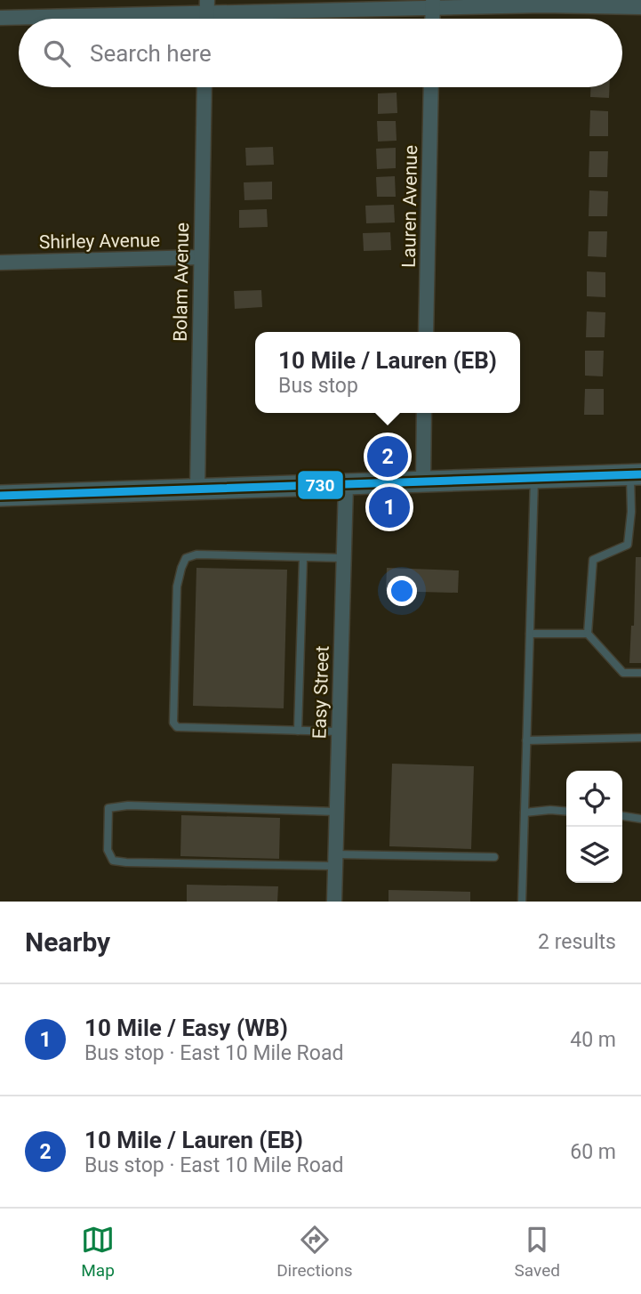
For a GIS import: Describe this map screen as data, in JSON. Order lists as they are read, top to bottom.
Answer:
{
  "streets": {
    "street": [
      "Lauren Avenue",
      "Shirley Avenue",
      "Bolam Avenue",
      "Easy Street"
    ]
  },
  "crossings": [
    ["Shirley Avenue", "Bolam Avenue"]
  ],
  "lines": ["transit line 730"],
  "page": {
    "search": "Search here",
    "popup": ["10 Mile / Lauren (EB)", "Bus stop"],
    "pins": ["2", "1"],
    "heading": ["Nearby", "2 results"],
    "list": [
      {
        "mark": "1",
        "name": "10 Mile / Easy (WB)",
        "note": "Bus stop · East 10 Mile Road",
        "value": "40 m"
      },
      {
        "mark": "2",
        "name": "10 Mile / Lauren (EB)",
        "note": "Bus stop · East 10 Mile Road",
        "value": "60 m"
      }
    ],
    "nav": ["Map", "Directions", "Saved"]
  }
}
